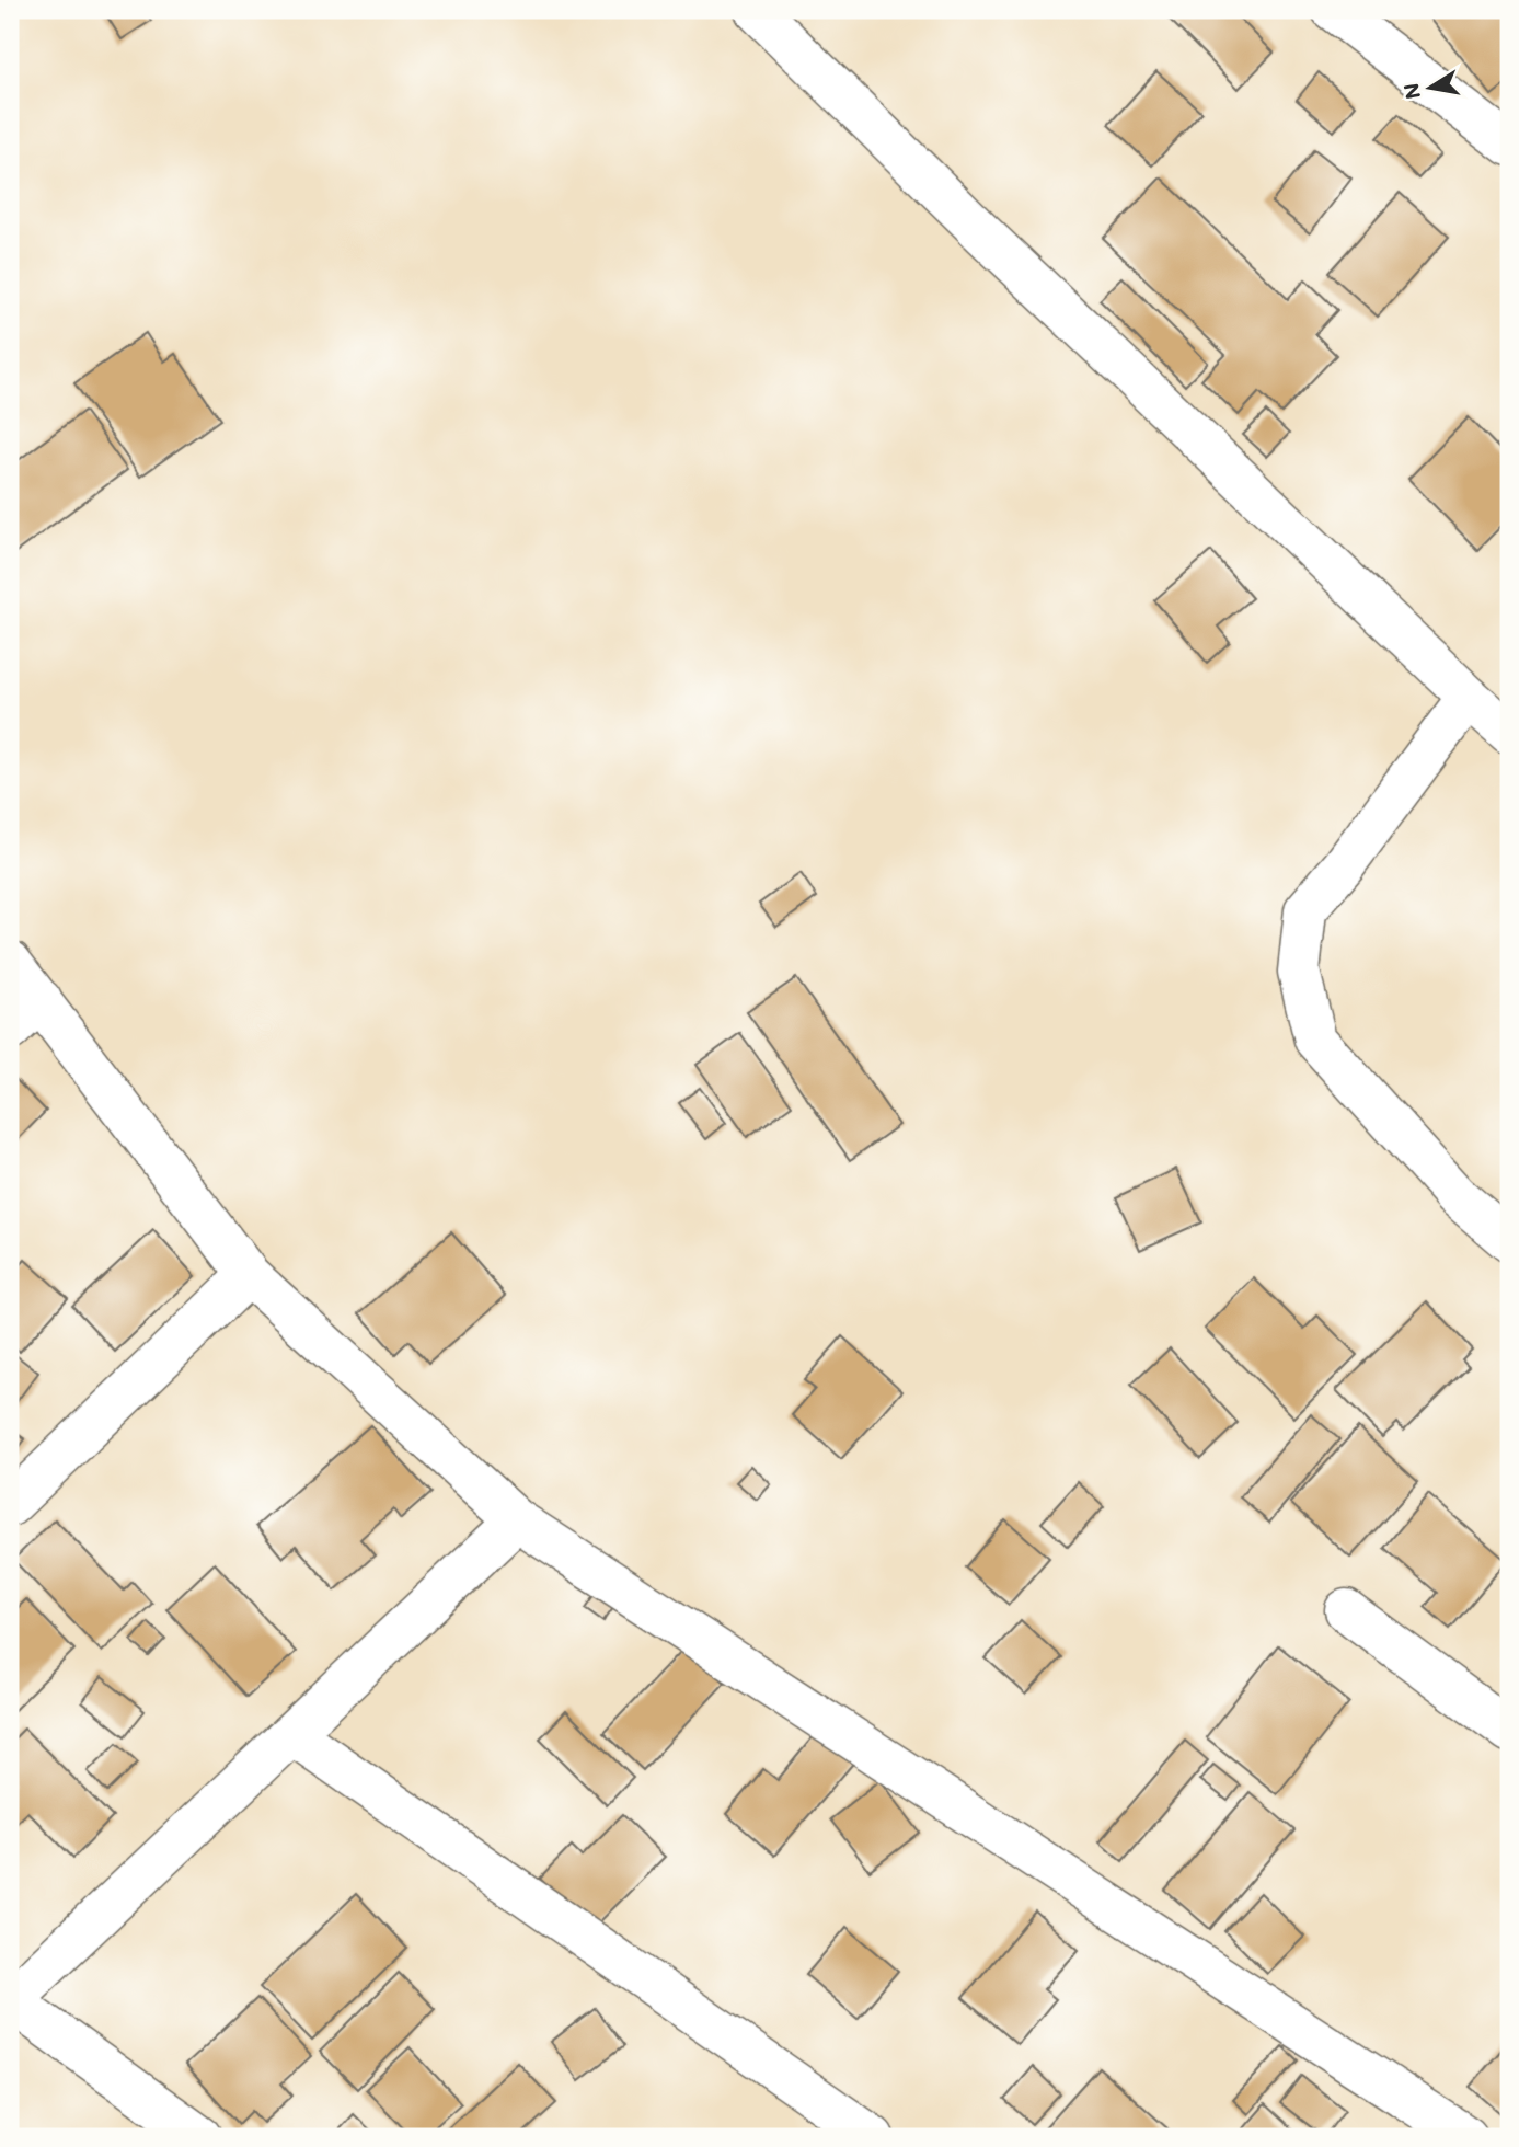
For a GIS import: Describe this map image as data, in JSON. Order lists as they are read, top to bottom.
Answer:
{
  "north": "left"
}
